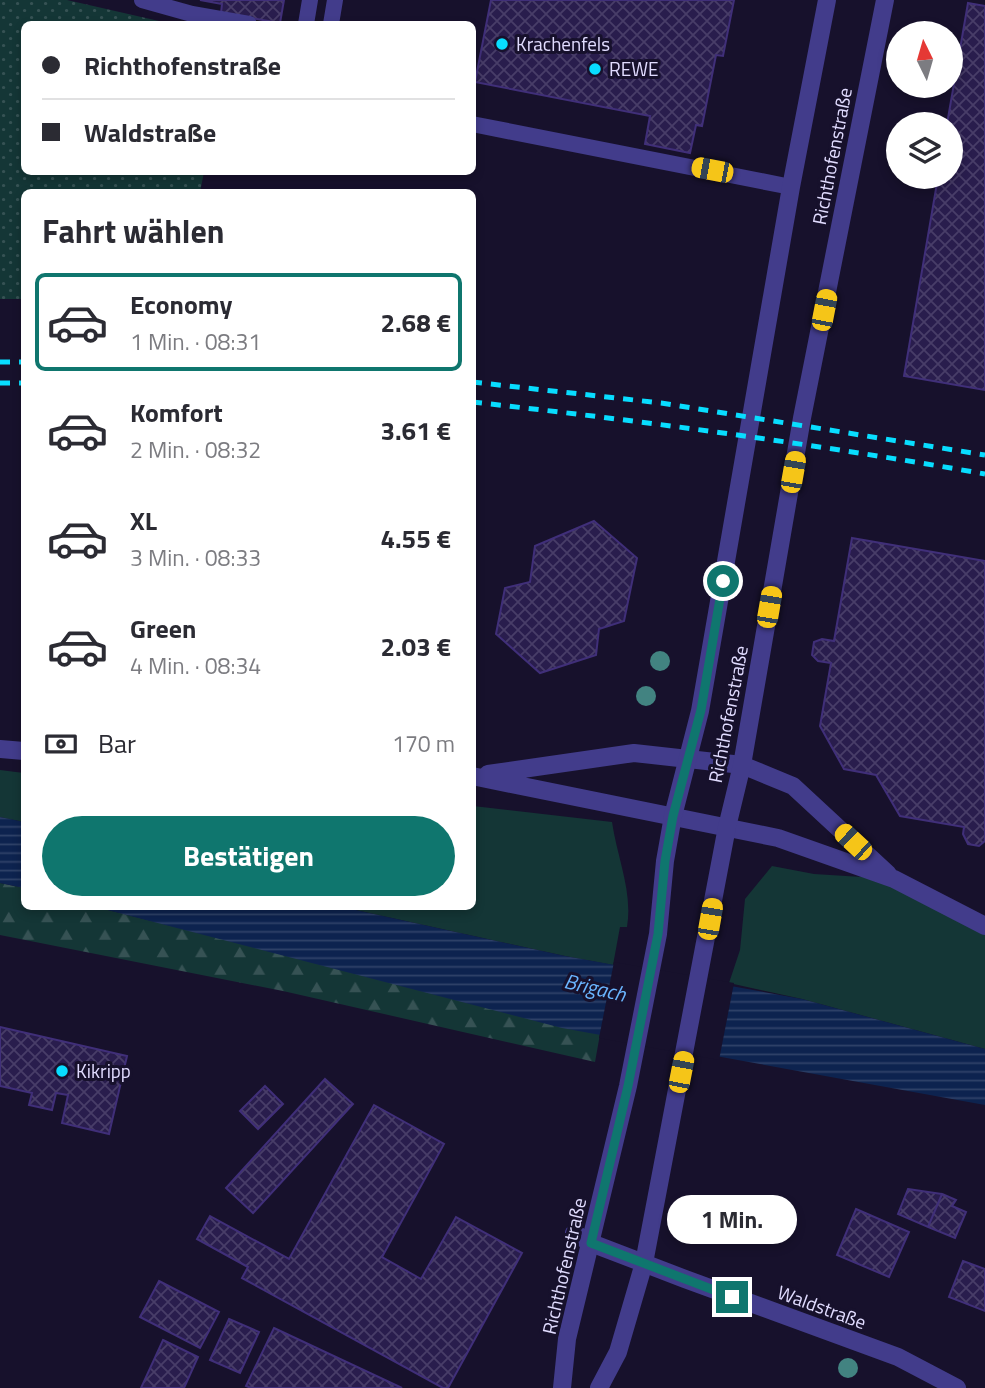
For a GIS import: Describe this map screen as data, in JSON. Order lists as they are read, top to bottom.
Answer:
{
  "streets": {
    "street": ["Richthofenstraße", "Waldstraße"]
  },
  "crossings": [
    ["Richthofenstraße", "Waldstraße"]
  ],
  "water": ["Brigach"],
  "places": ["Krachenfels", "REWE", "Kikripp"],
  "north": "top",
  "page": {
    "banner": ["Richthofenstraße", "Waldstraße"],
    "heading": "Fahrt wählen",
    "list": [
      {
        "name": "Economy",
        "note": "1 Min. · 08:31",
        "value": "2.68 €"
      },
      {
        "name": "Komfort",
        "note": "2 Min. · 08:32",
        "value": "3.61 €"
      },
      {
        "name": "XL",
        "note": "3 Min. · 08:33",
        "value": "4.55 €"
      },
      {
        "name": "Green",
        "note": "4 Min. · 08:34",
        "value": "2.03 €"
      }
    ],
    "pay": ["Bar", "170 m"],
    "buttons": "Bestätigen",
    "bubble": "1 Min."
  }
}
